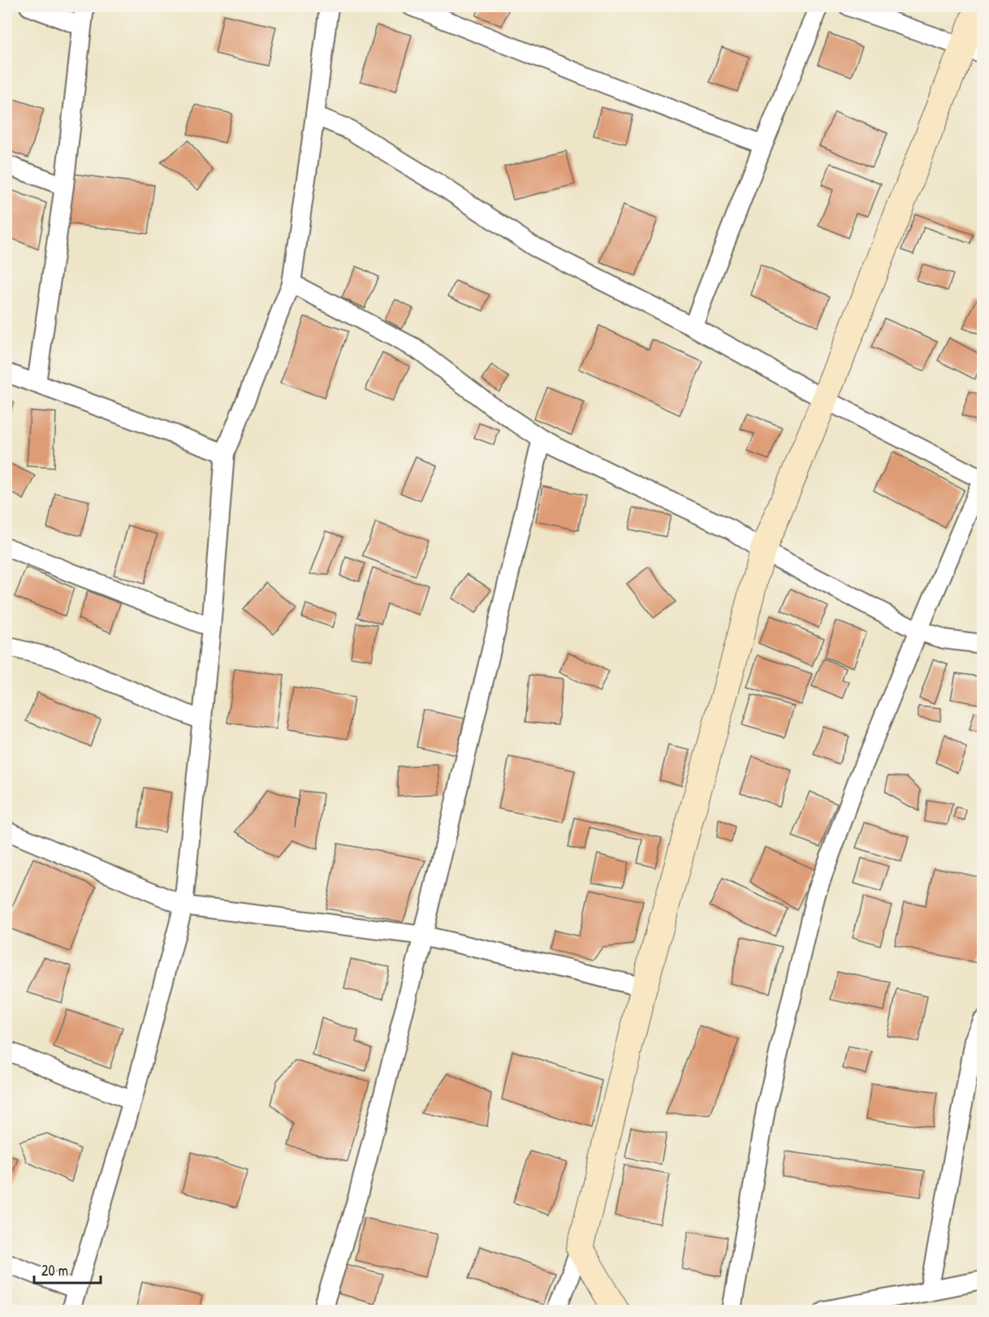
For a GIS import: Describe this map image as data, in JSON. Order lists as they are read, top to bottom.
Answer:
{
  "scale_bar": "20 m"
}
